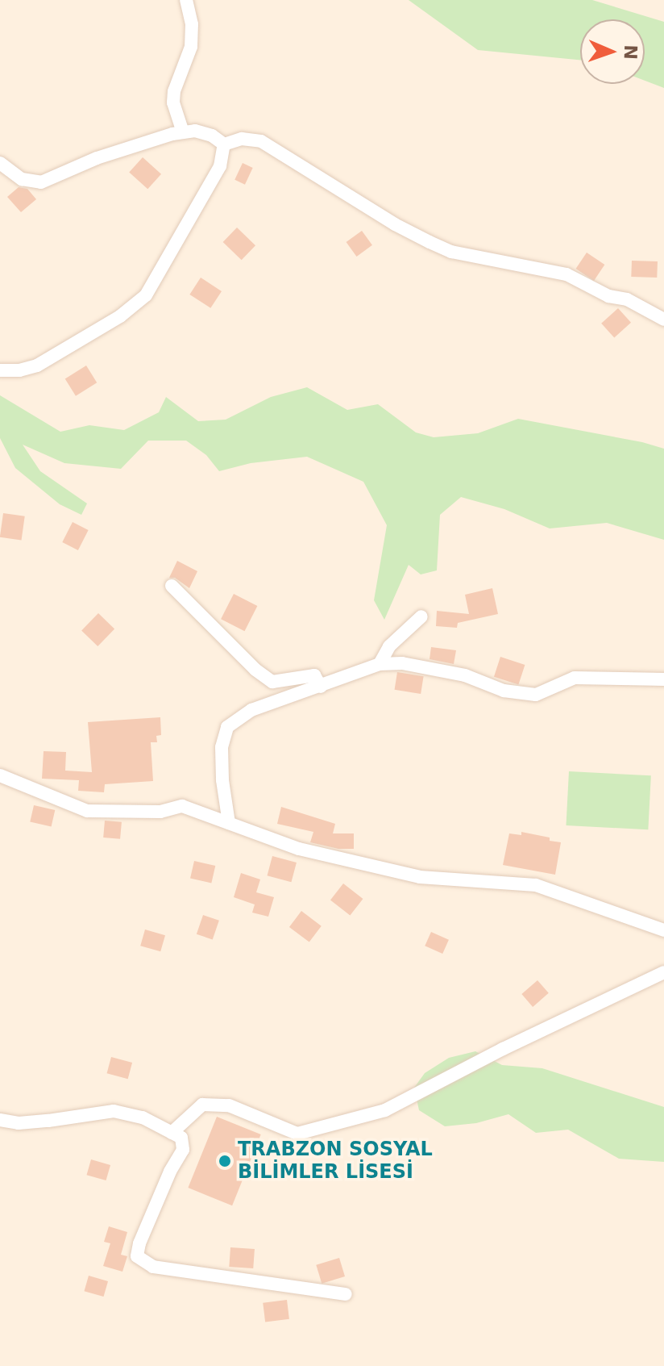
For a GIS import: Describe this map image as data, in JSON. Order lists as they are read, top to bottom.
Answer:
{
  "places": ["TRABZON SOSYAL BİLİMLER LİSESİ"],
  "north": "right"
}
